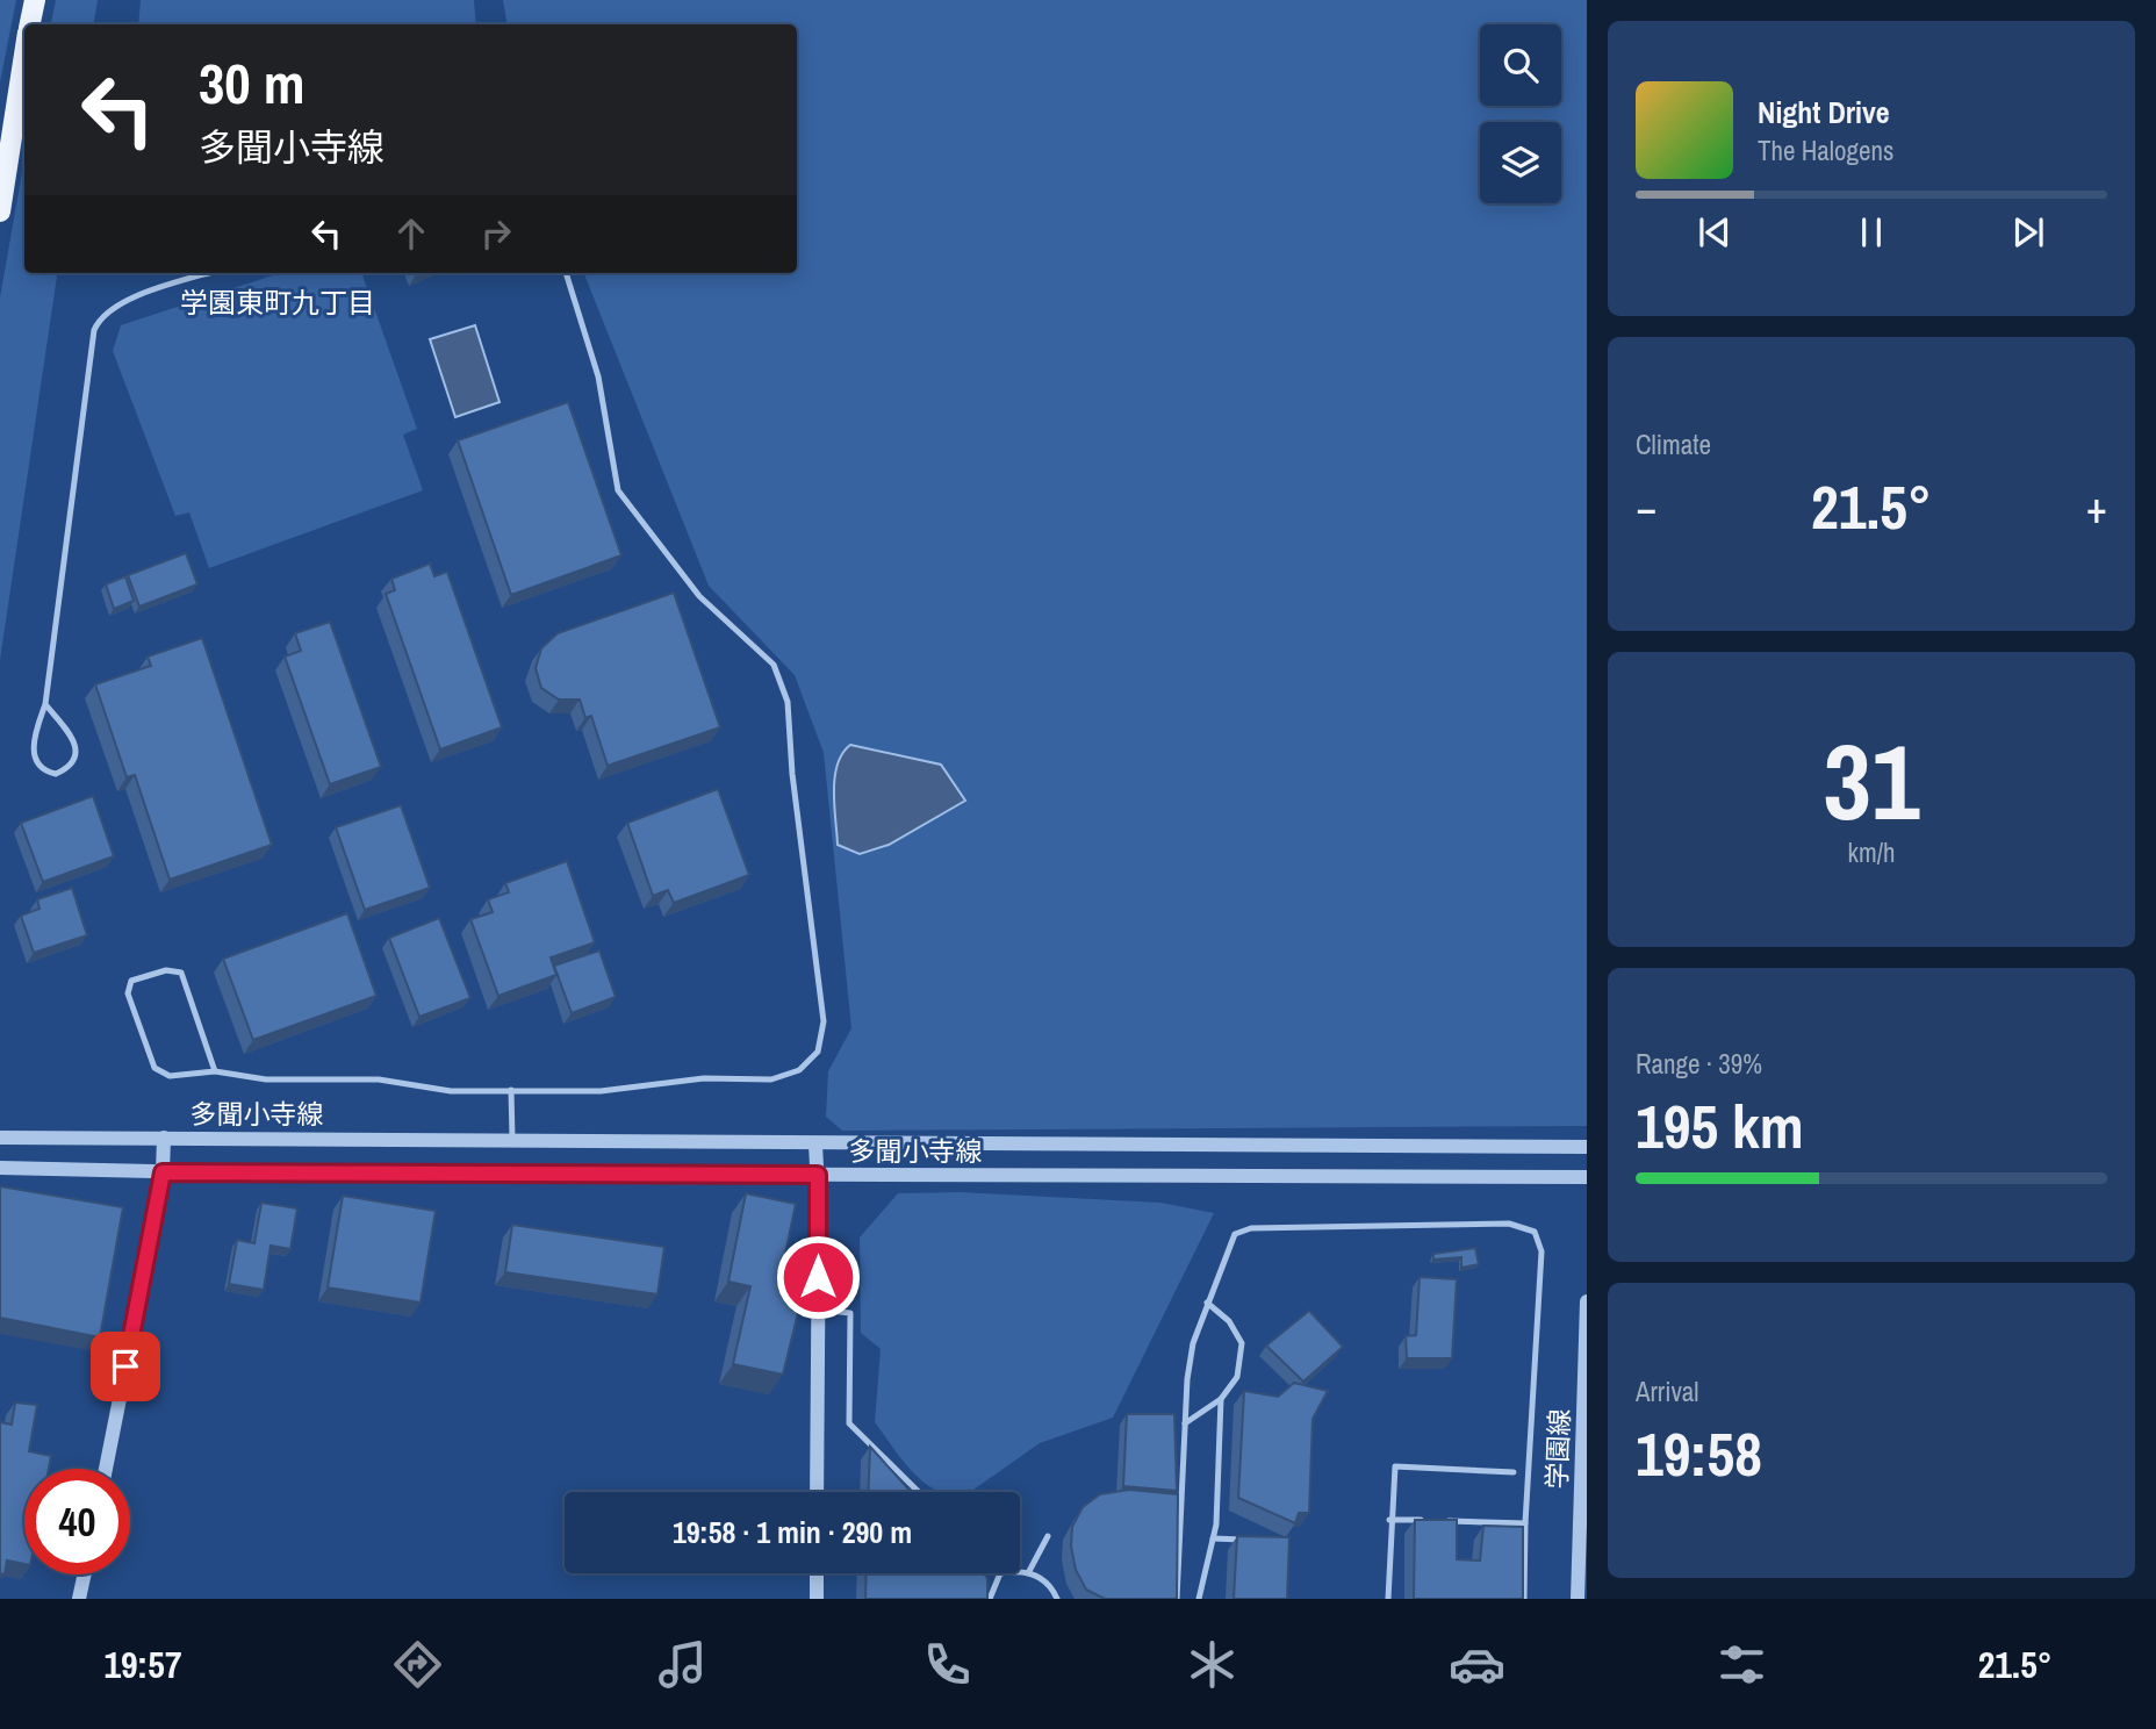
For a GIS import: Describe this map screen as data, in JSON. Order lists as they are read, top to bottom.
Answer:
{
  "streets": {
    "street": ["多聞小寺線", "学園線"]
  },
  "districts": ["学園東町九丁目"],
  "page": {
    "turn": ["30 m", "多聞小寺線"],
    "song": ["Night Drive", "The Halogens"],
    "tile": [
      "Climate",
      ["31", "km/h"],
      ["Range · 39%", "195 km"],
      ["Arrival", "19:58"]
    ],
    "heat": ["−", "21.5°", "+"],
    "limit": "40",
    "trip": "19:58 · 1 min · 290 m",
    "tabs": ["19:57", "21.5°"]
  }
}
